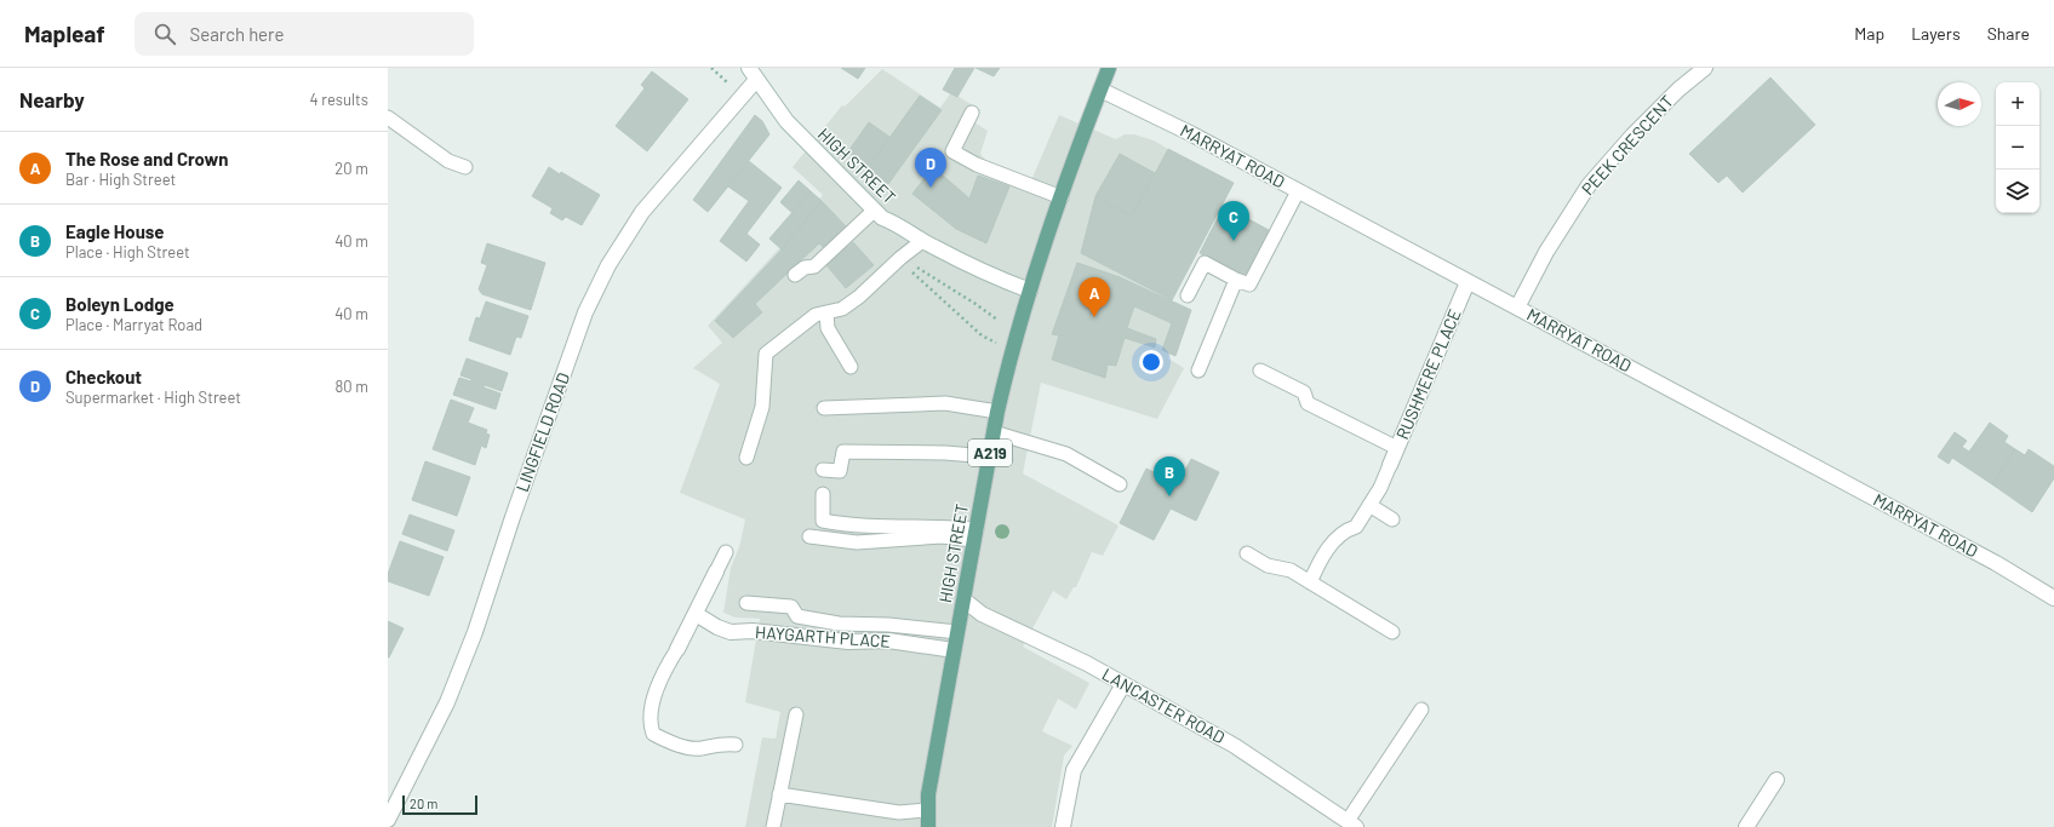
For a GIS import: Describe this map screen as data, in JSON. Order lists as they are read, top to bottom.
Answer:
{
  "streets": {
    "main road": ["HIGH STREET", "A219"],
    "street": [
      "PEEK CRESCENT",
      "MARRYAT ROAD",
      "RUSHMERE PLACE",
      "LINGFIELD ROAD",
      "HAYGARTH PLACE",
      "LANCASTER ROAD"
    ]
  },
  "crossings": [
    ["PEEK CRESCENT", "MARRYAT ROAD"],
    ["MARRYAT ROAD", "HIGH STREET"],
    ["MARRYAT ROAD", "RUSHMERE PLACE"],
    ["MARRYAT ROAD", "A219"],
    ["HIGH STREET", "LINGFIELD ROAD"],
    ["HIGH STREET", "A219"],
    ["HIGH STREET", "HAYGARTH PLACE"],
    ["HIGH STREET", "LANCASTER ROAD"]
  ],
  "scale_bar": "20 m",
  "north": "right",
  "page": {
    "header": "Mapleaf",
    "search": "Search here",
    "nav": ["Map", "Layers", "Share"],
    "heading": ["Nearby", "4 results"],
    "map_buttons": ["+", "−"],
    "list": [
      {
        "mark": "A",
        "name": "The Rose and Crown",
        "note": "Bar · High Street",
        "value": "20 m"
      },
      {
        "mark": "B",
        "name": "Eagle House",
        "note": "Place · High Street",
        "value": "40 m"
      },
      {
        "mark": "C",
        "name": "Boleyn Lodge",
        "note": "Place · Marryat Road",
        "value": "40 m"
      },
      {
        "mark": "D",
        "name": "Checkout",
        "note": "Supermarket · High Street",
        "value": "80 m"
      }
    ],
    "pins": [
      "D",
      "C",
      "A",
      "B"
    ],
    "scale": "20 m"
  }
}
